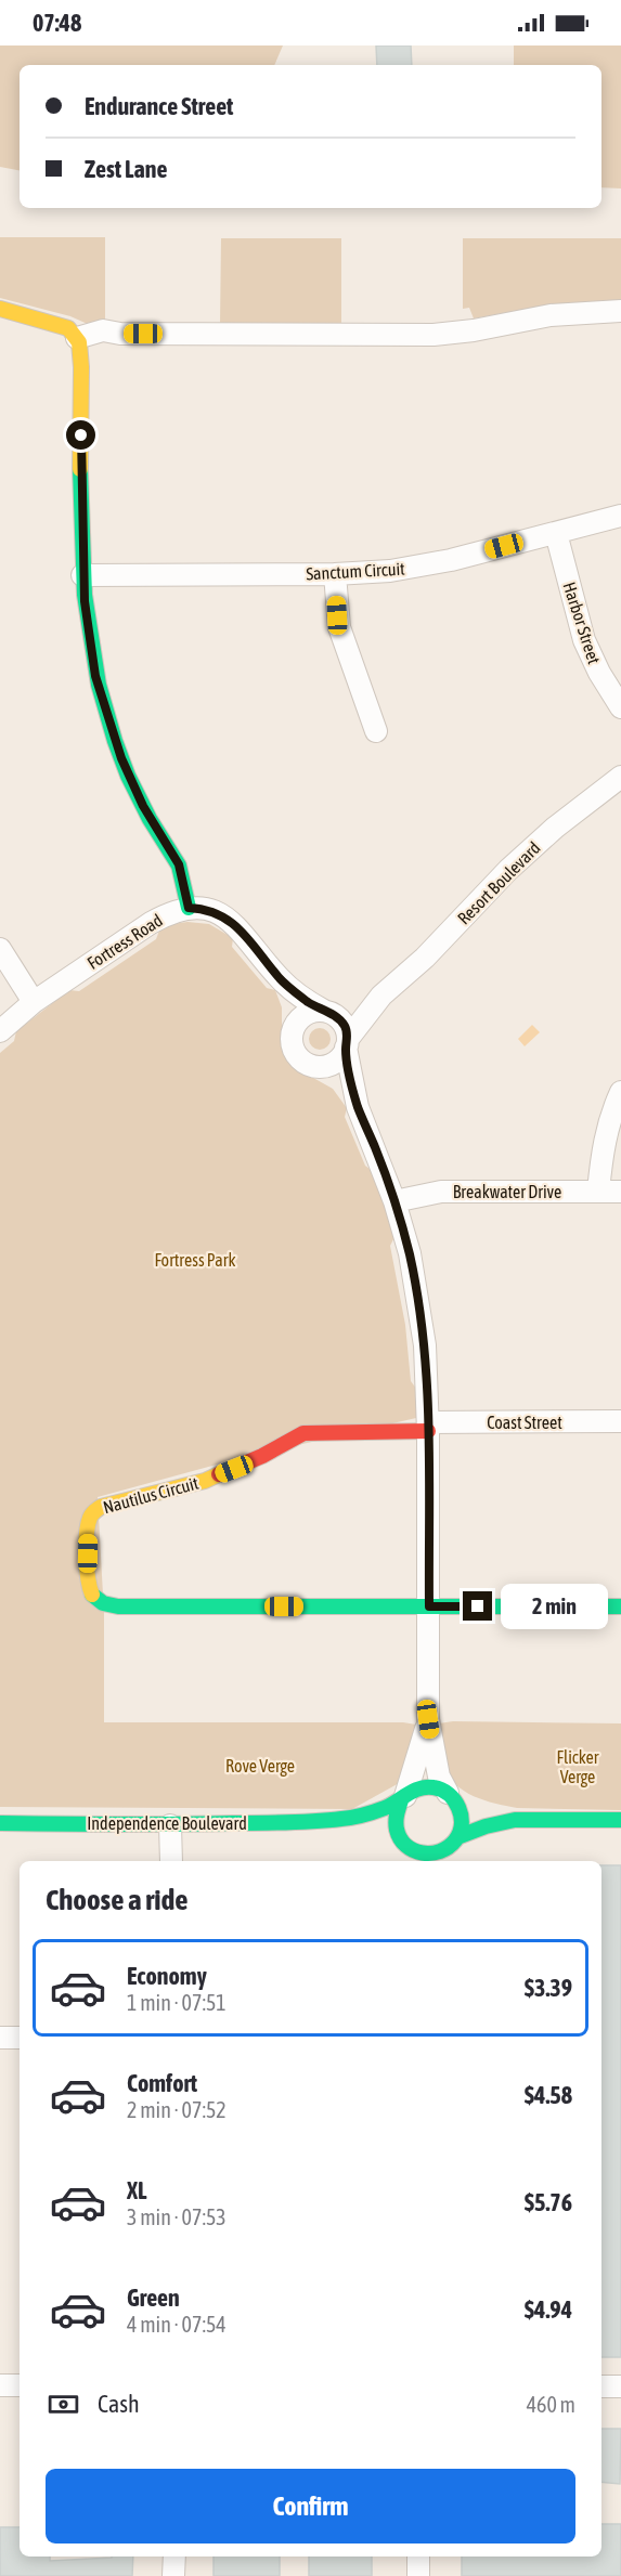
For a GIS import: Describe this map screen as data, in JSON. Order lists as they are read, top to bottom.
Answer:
{
  "streets": {
    "street": [
      "Sanctum Circuit",
      "Harbor Street",
      "Resort Boulevard",
      "Fortress Road",
      "Breakwater Drive",
      "Coast Street",
      "Nautilus Circuit",
      "Independence Boulevard"
    ]
  },
  "crossings": [
    ["Sanctum Circuit", "Harbor Street"],
    ["Coast Street", "Nautilus Circuit"]
  ],
  "parks": ["Fortress Park", "Flicker Verge", "Rove Verge"],
  "page": {
    "status": "07:48",
    "banner": ["Endurance Street", "Zest Lane"],
    "bubble": "2 min",
    "heading": "Choose a ride",
    "list": [
      {
        "name": "Economy",
        "note": "1 min · 07:51",
        "value": "$3.39"
      },
      {
        "name": "Comfort",
        "note": "2 min · 07:52",
        "value": "$4.58"
      },
      {
        "name": "XL",
        "note": "3 min · 07:53",
        "value": "$5.76"
      },
      {
        "name": "Green",
        "note": "4 min · 07:54",
        "value": "$4.94"
      }
    ],
    "pay": ["Cash", "460 m"],
    "buttons": "Confirm"
  }
}
